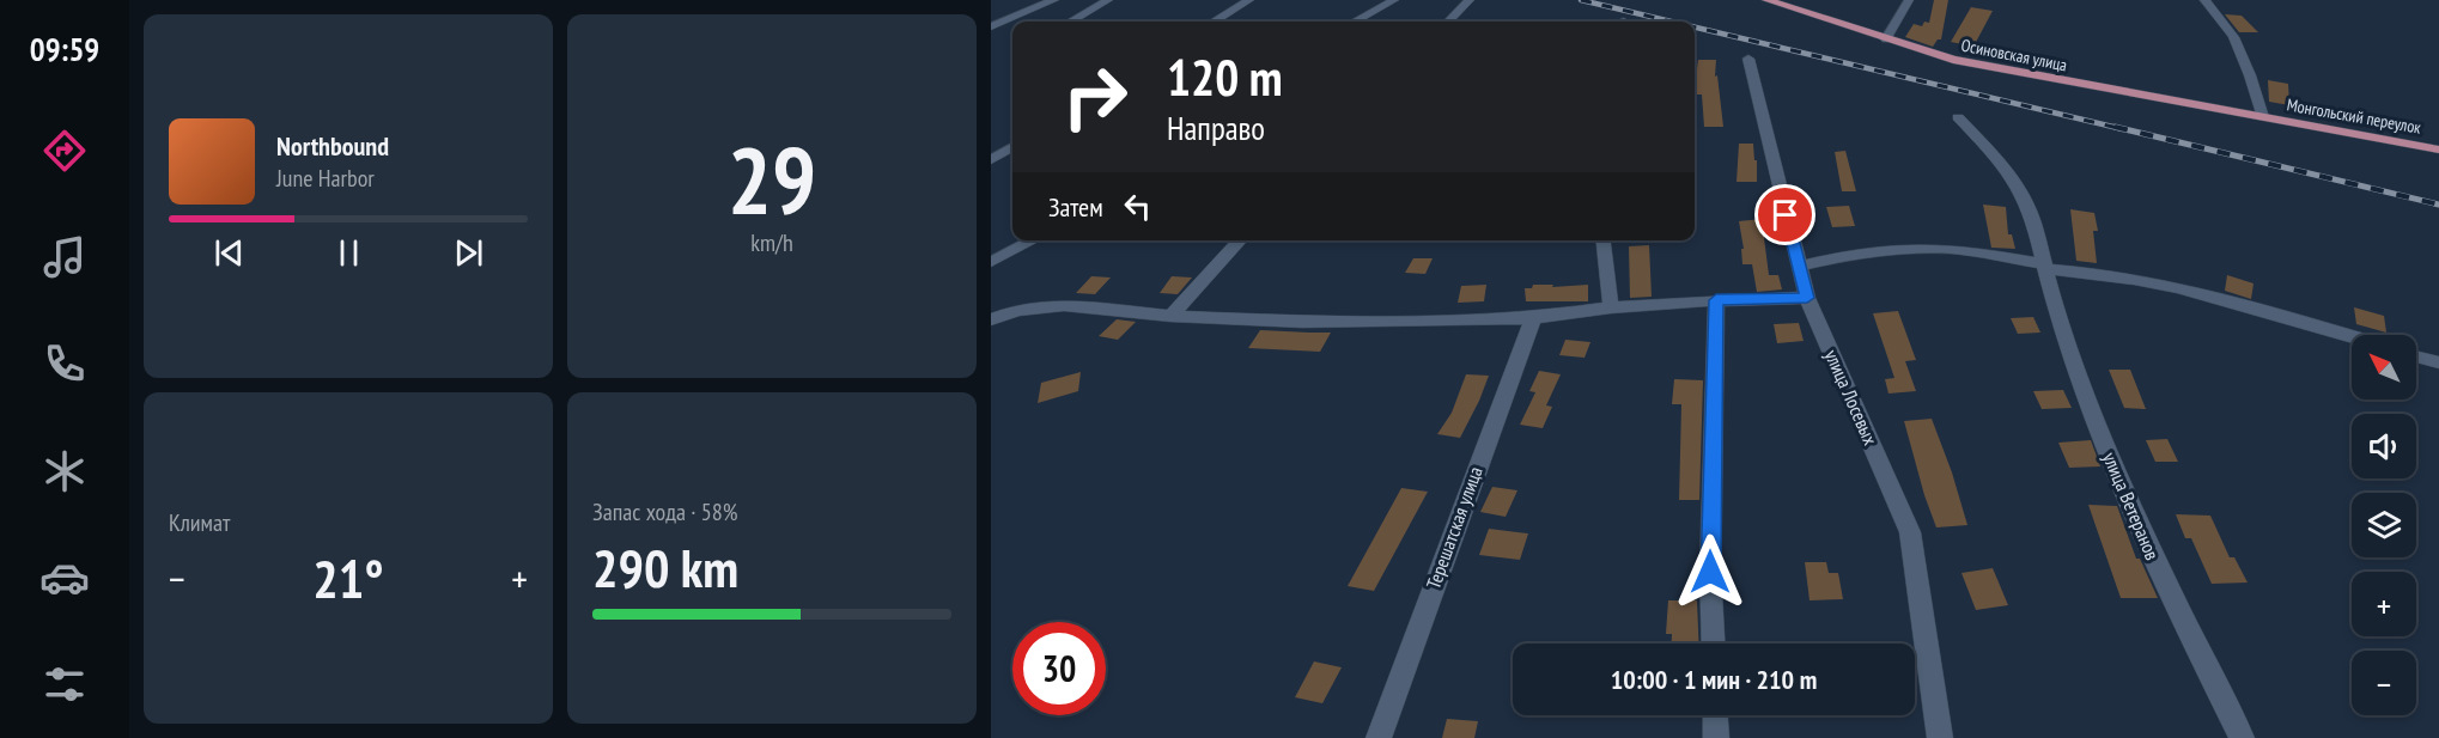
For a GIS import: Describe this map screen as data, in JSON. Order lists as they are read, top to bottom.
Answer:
{
  "streets": {
    "main road": ["Осиновская улица", "Монгольский переулок"],
    "street": ["улица Лосевых", "улица Ветеранов", "Терешатская улица"]
  },
  "crossings": [
    ["Осиновская улица", "Монгольский переулок"]
  ],
  "north": "top left",
  "page": {
    "tabs": "09:59",
    "tile": [
      ["29", "km/h"],
      "Климат",
      ["Запас хода · 58%", "290 km"]
    ],
    "turn": ["120 m", "Направо"],
    "song": ["Northbound", "June Harbor"],
    "then": "Затем",
    "map_buttons": ["+", "−"],
    "heat": ["−", "21°", "+"],
    "limit": "30",
    "trip": "10:00 · 1 мин · 210 m"
  }
}
